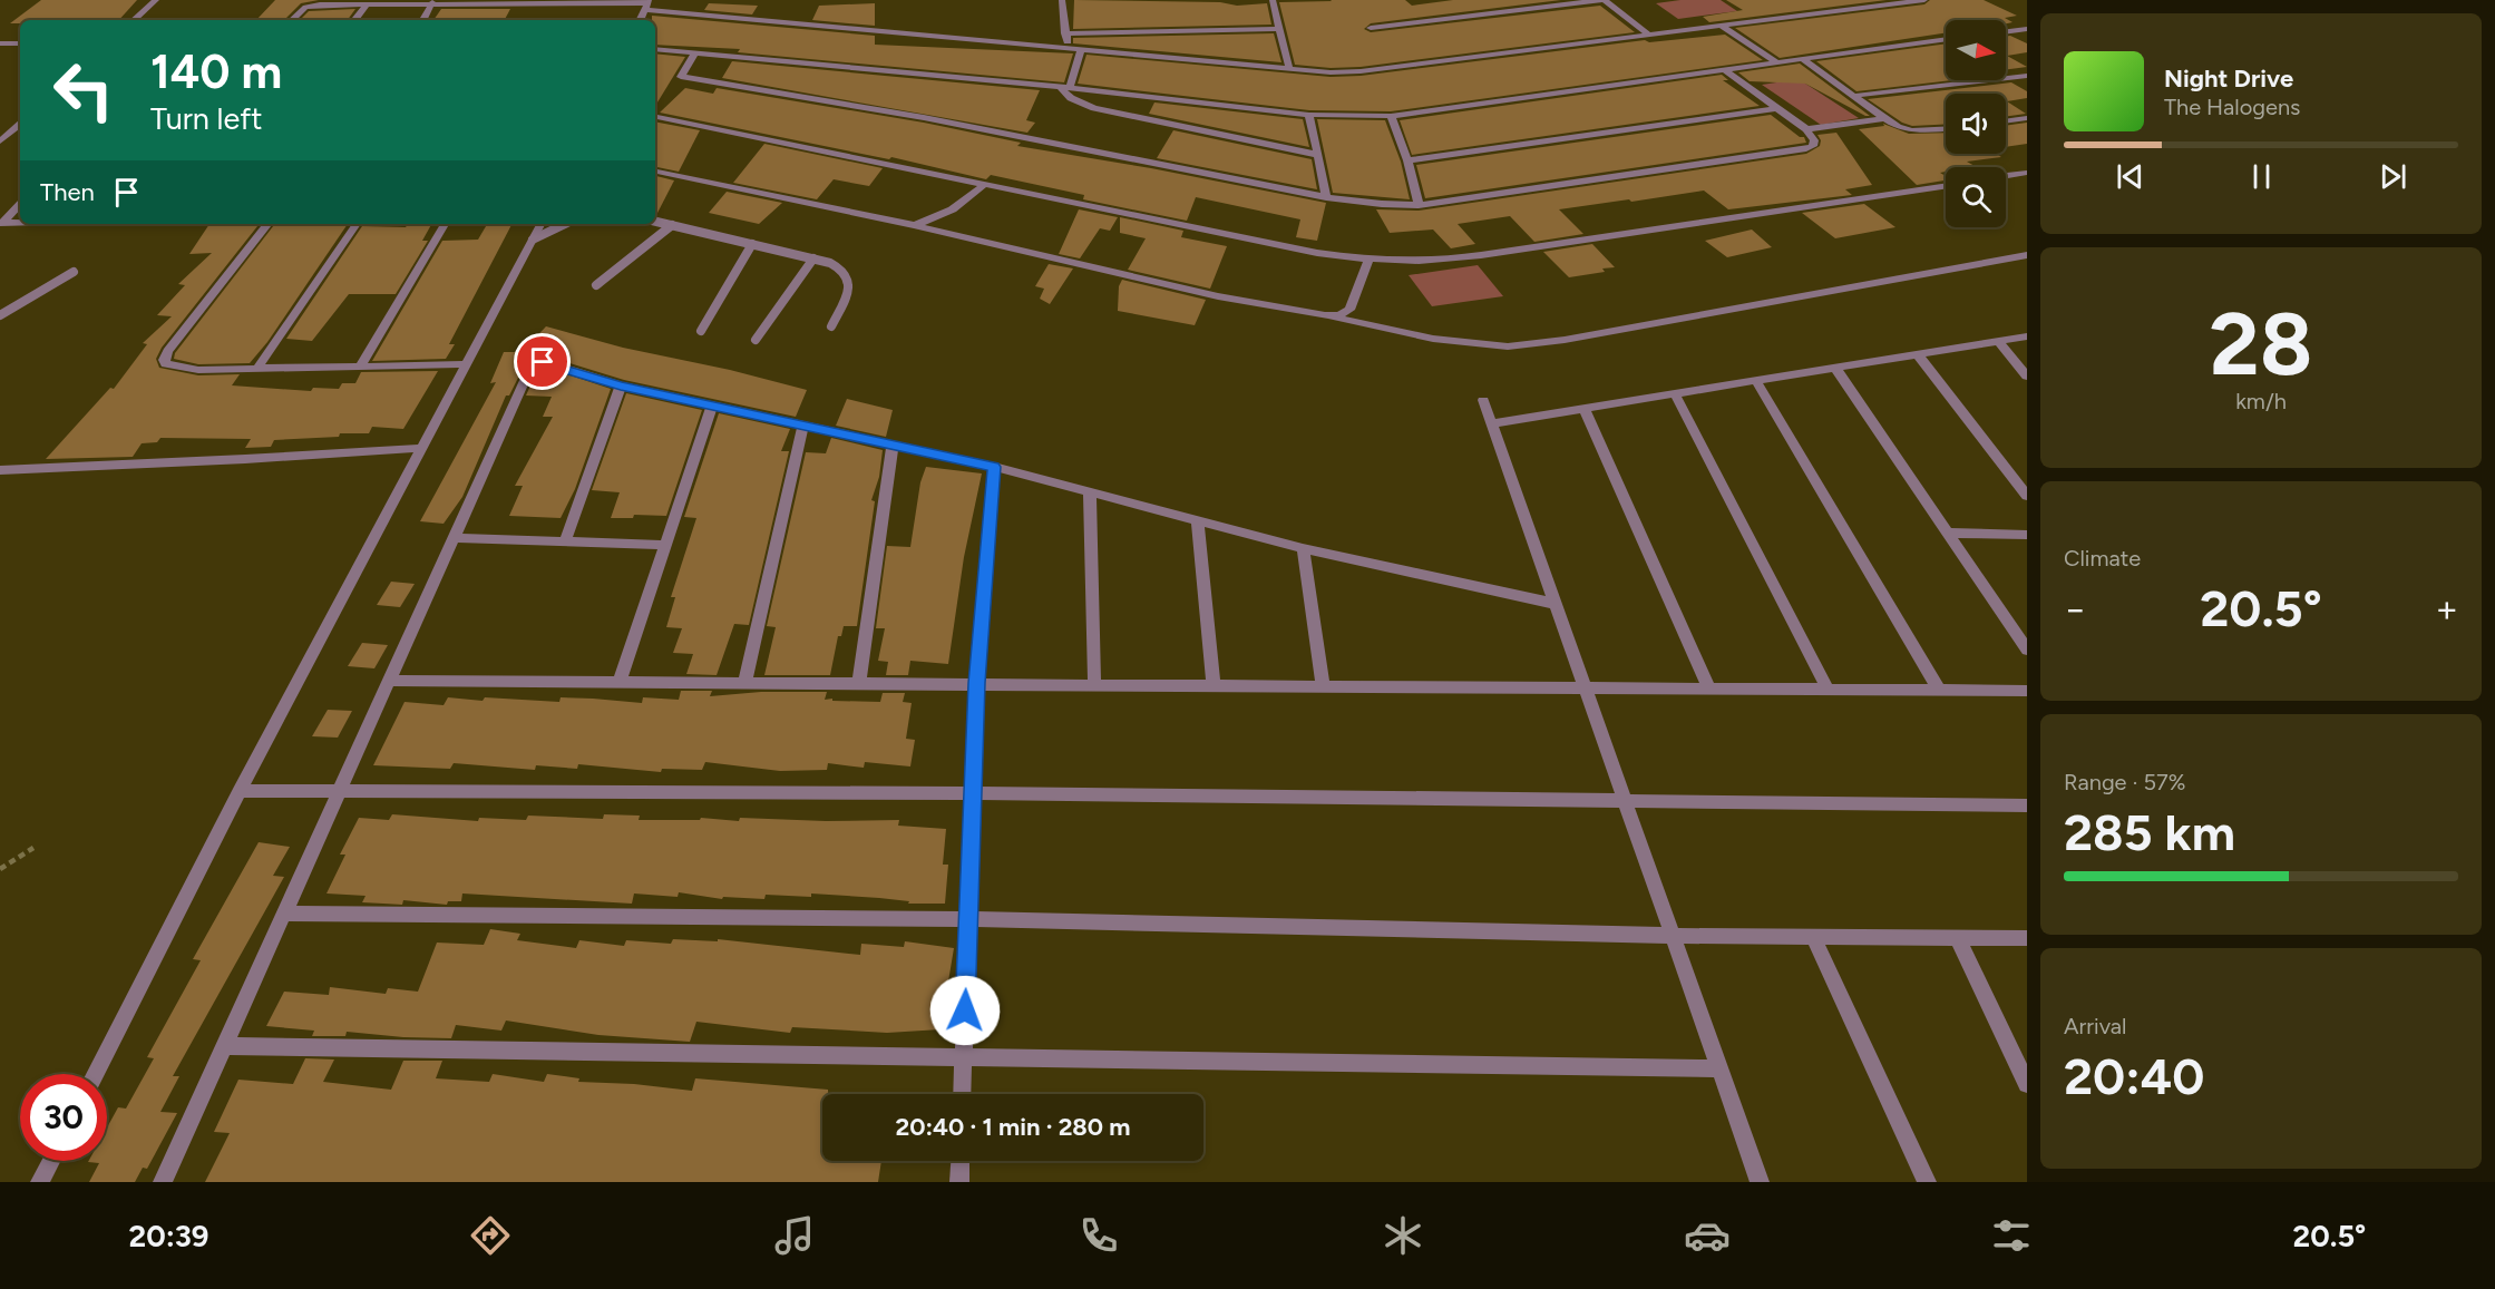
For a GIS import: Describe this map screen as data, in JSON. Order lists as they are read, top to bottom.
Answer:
{
  "north": "right",
  "page": {
    "turn": ["140 m", "Turn left"],
    "song": ["Night Drive", "The Halogens"],
    "then": "Then",
    "tile": [
      ["28", "km/h"],
      "Climate",
      ["Range · 57%", "285 km"],
      ["Arrival", "20:40"]
    ],
    "heat": ["−", "20.5°", "+"],
    "limit": "30",
    "trip": "20:40 · 1 min · 280 m",
    "tabs": ["20:39", "20.5°"]
  }
}
